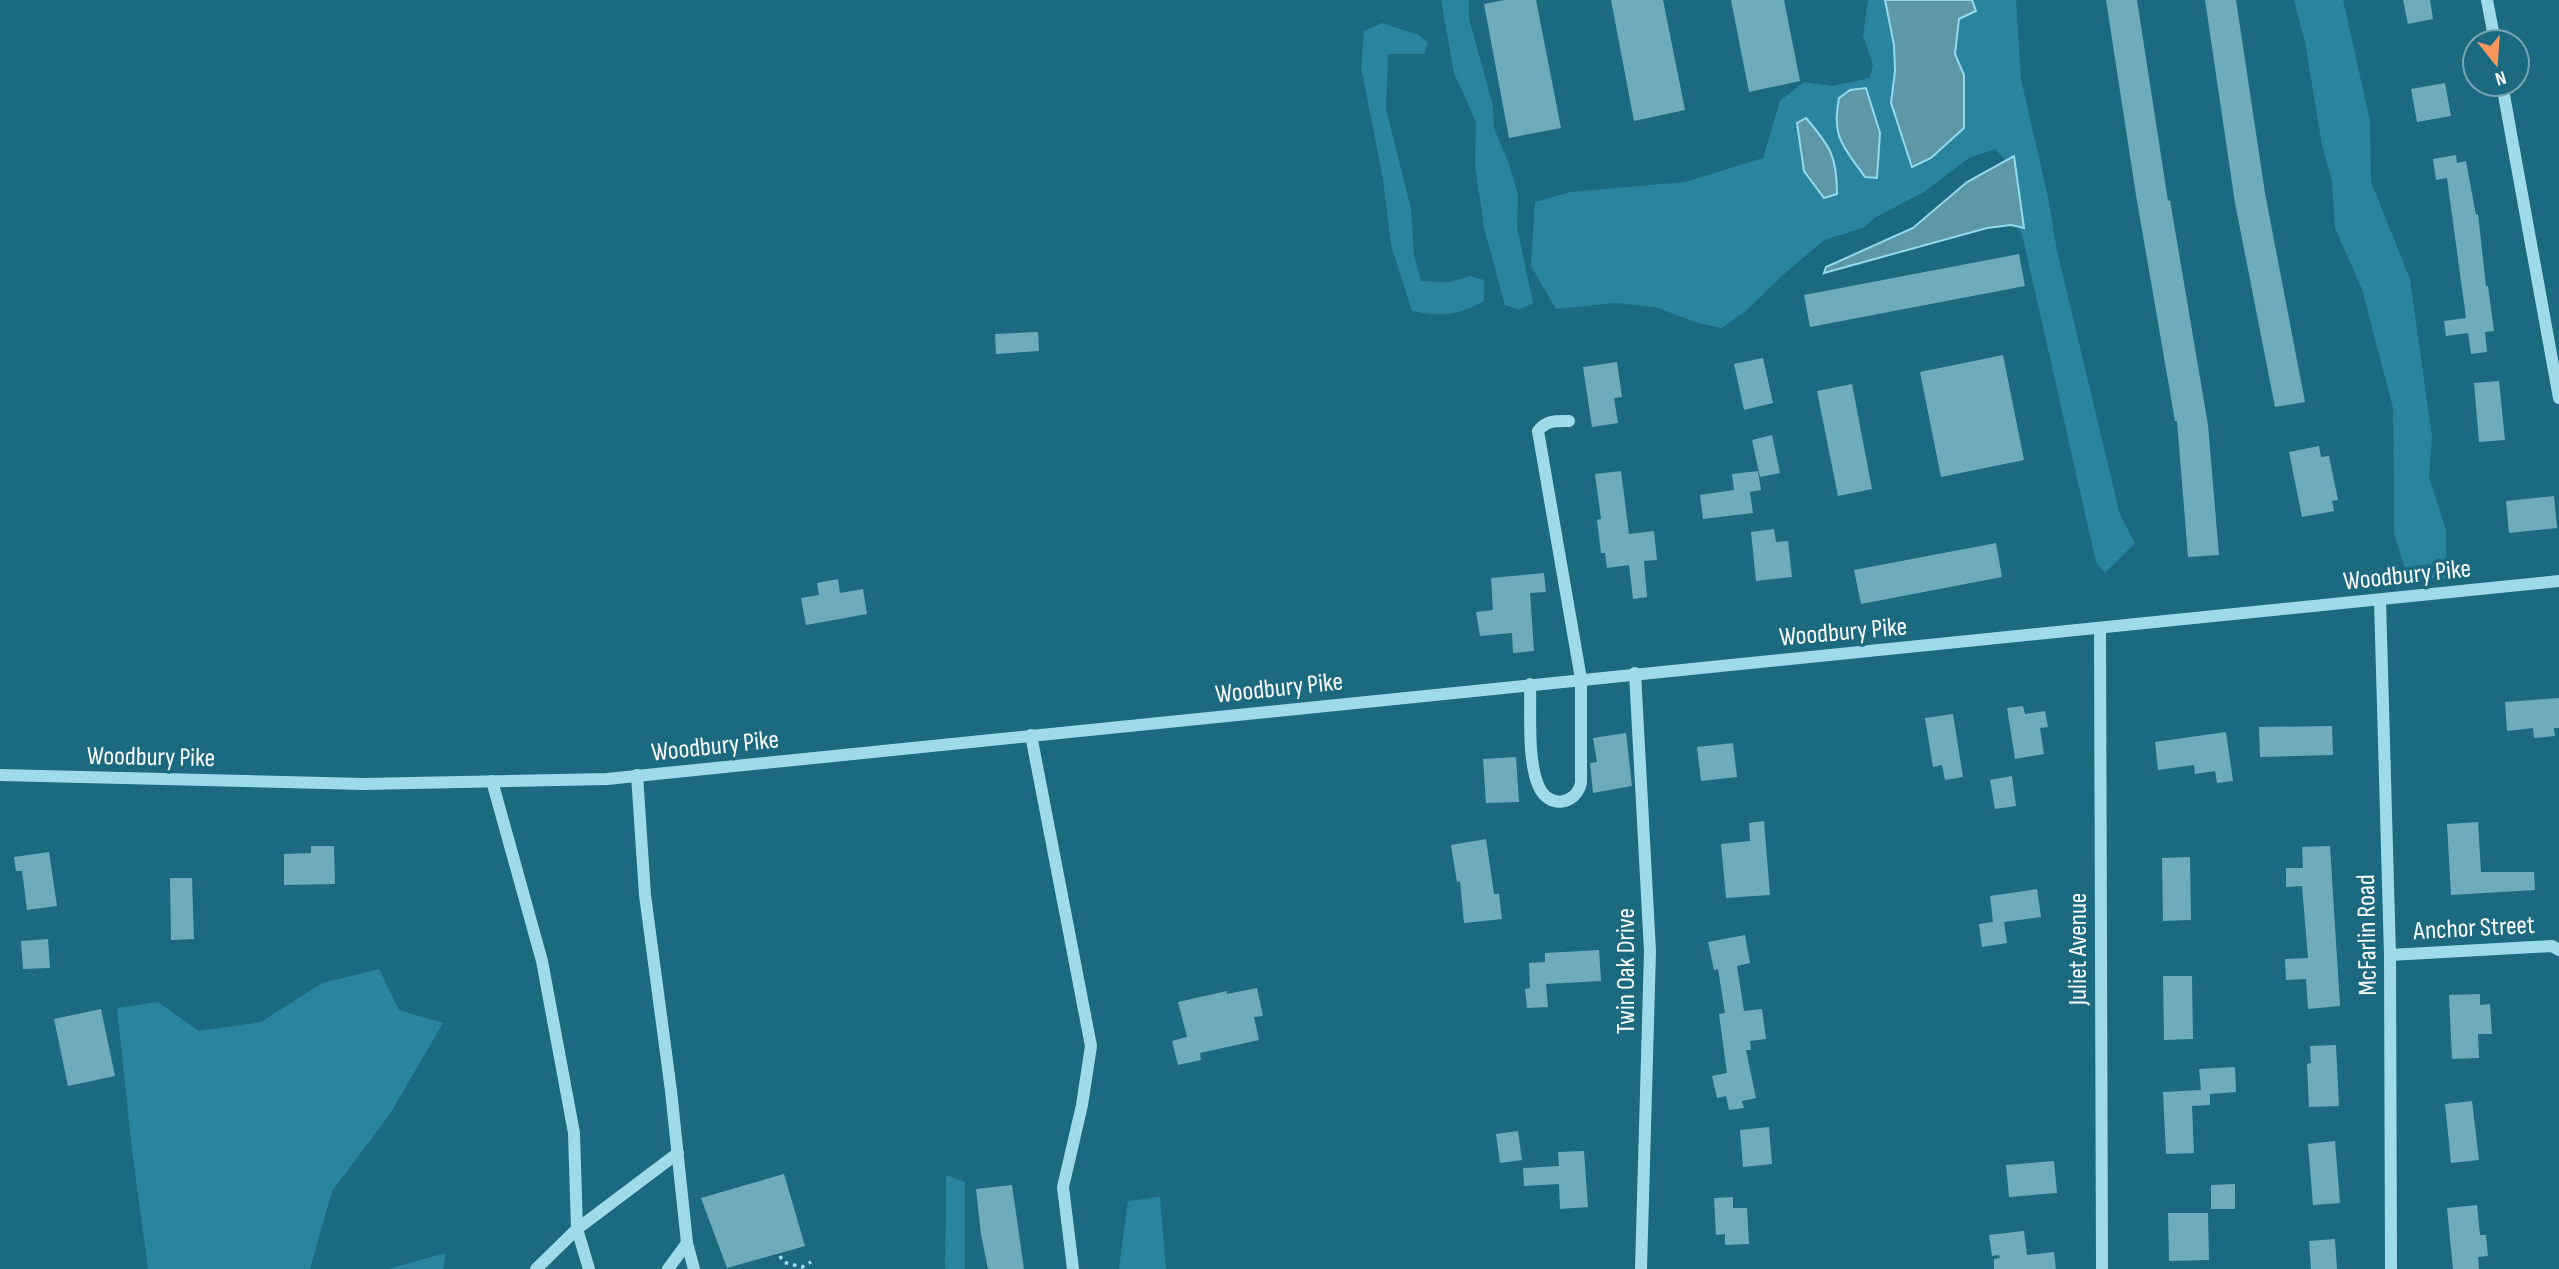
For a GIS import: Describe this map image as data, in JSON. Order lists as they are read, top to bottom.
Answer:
{
  "streets": {
    "street": [
      "Woodbury Pike",
      "Anchor Street",
      "McFarlin Road",
      "Juliet Avenue",
      "Twin Oak Drive"
    ]
  },
  "crossings": [
    ["Woodbury Pike", "McFarlin Road"],
    ["Woodbury Pike", "Juliet Avenue"],
    ["Woodbury Pike", "Twin Oak Drive"],
    ["Anchor Street", "McFarlin Road"]
  ],
  "north": "bottom"
}
